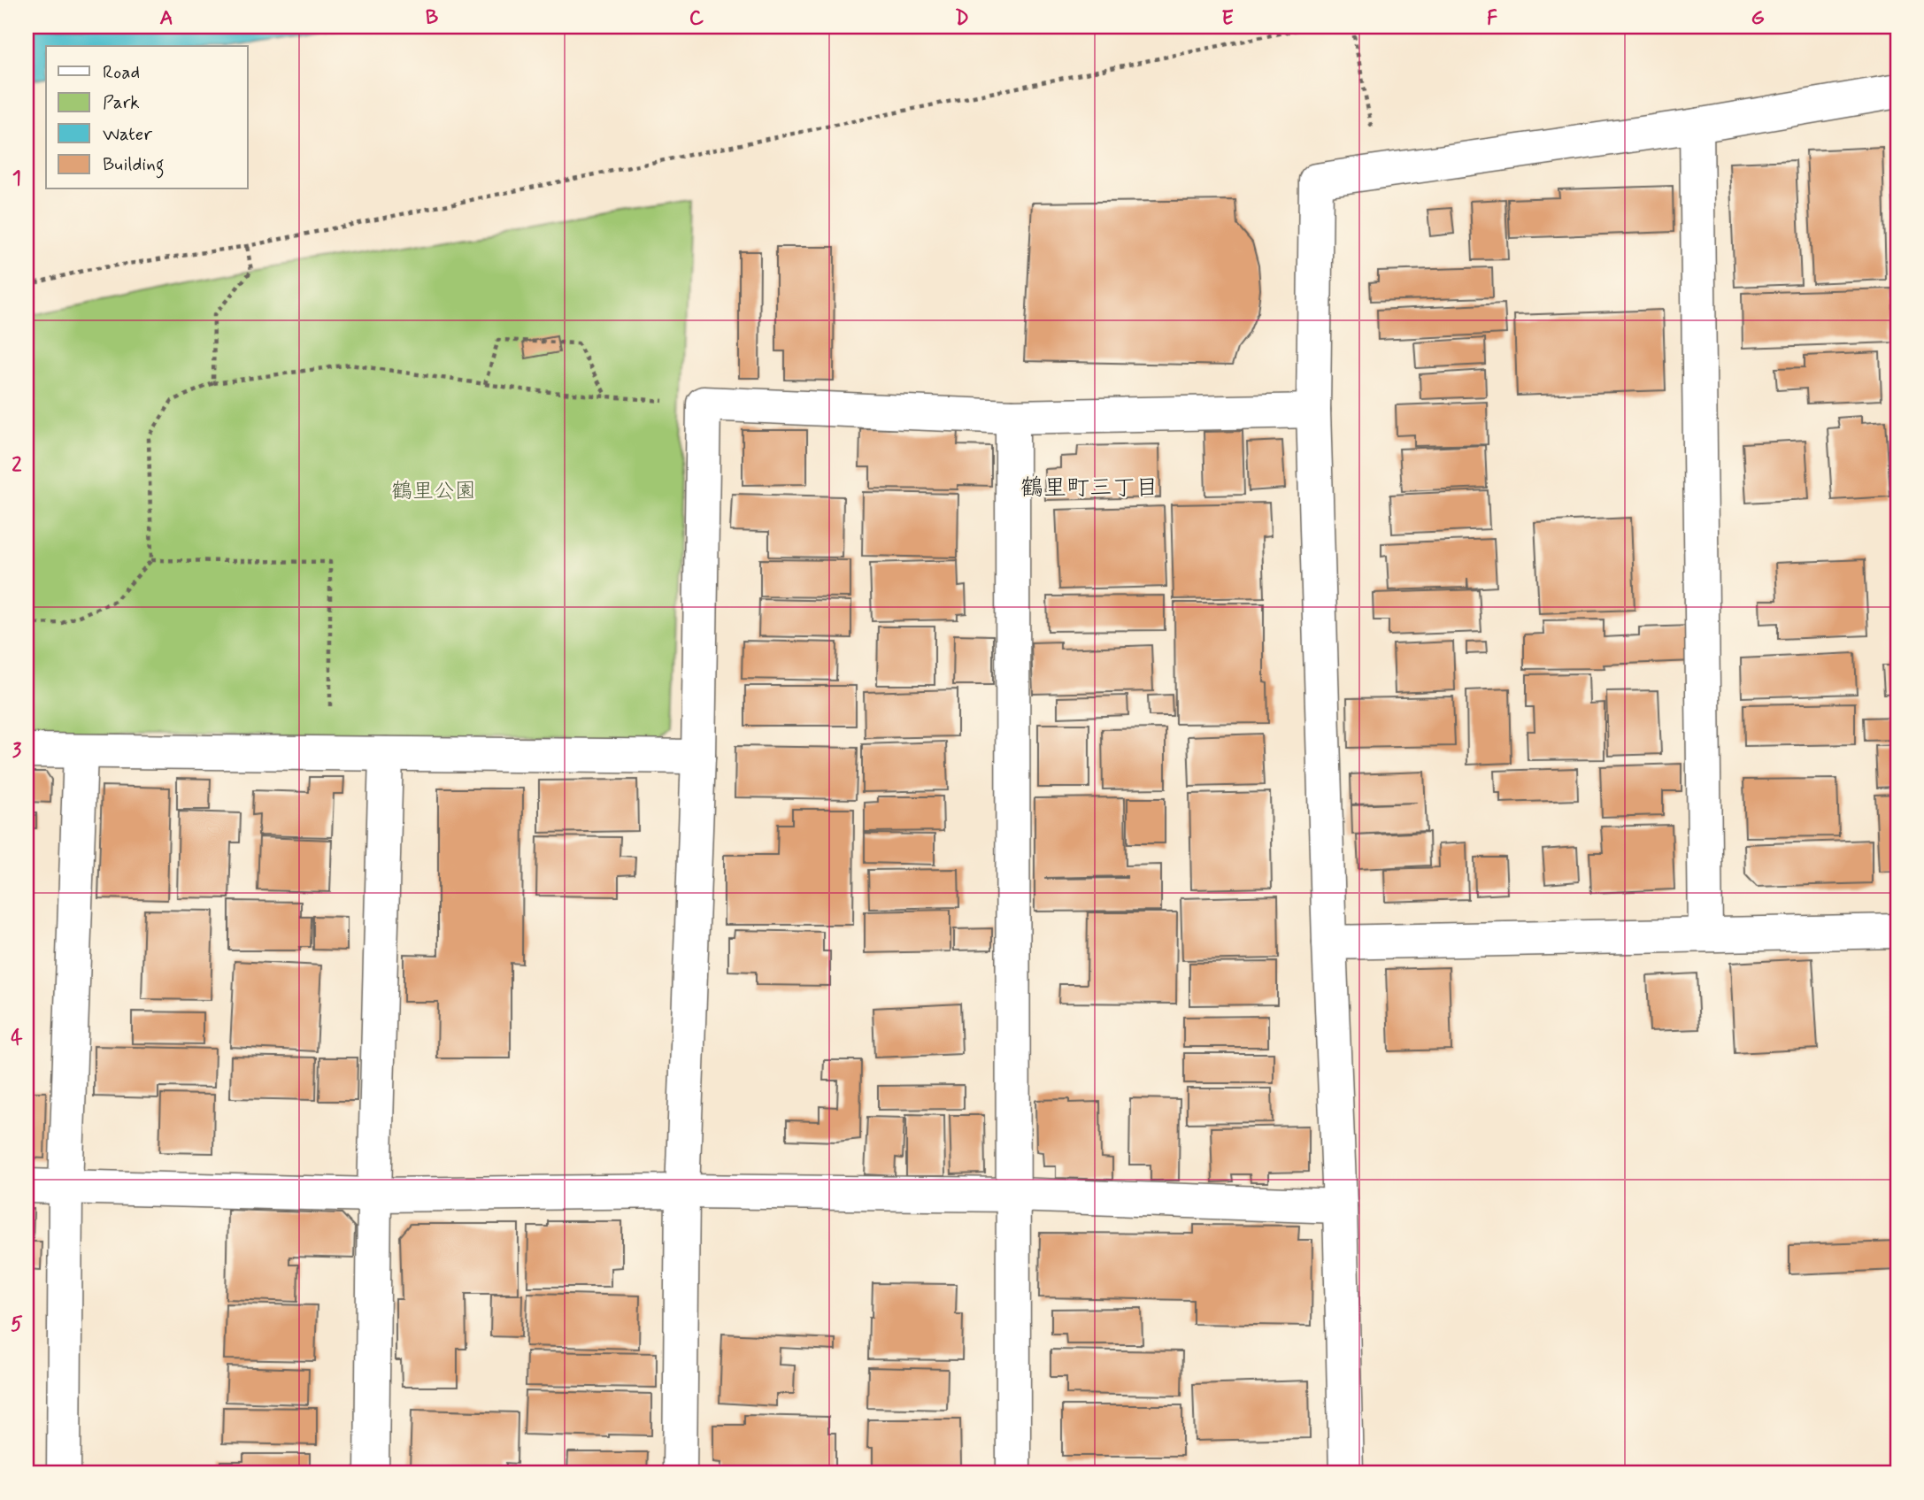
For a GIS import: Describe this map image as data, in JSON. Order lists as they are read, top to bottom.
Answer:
{
  "districts": ["鶴里町三丁目"],
  "parks": ["鶴里公園"],
  "legend": [
    "Road",
    "Park",
    "Water",
    "Building"
  ],
  "grid": {
    "columns": [
      "A",
      "B",
      "C",
      "D",
      "E",
      "F",
      "G"
    ],
    "rows": [
      "1",
      "2",
      "3",
      "4",
      "5"
    ]
  }
}
